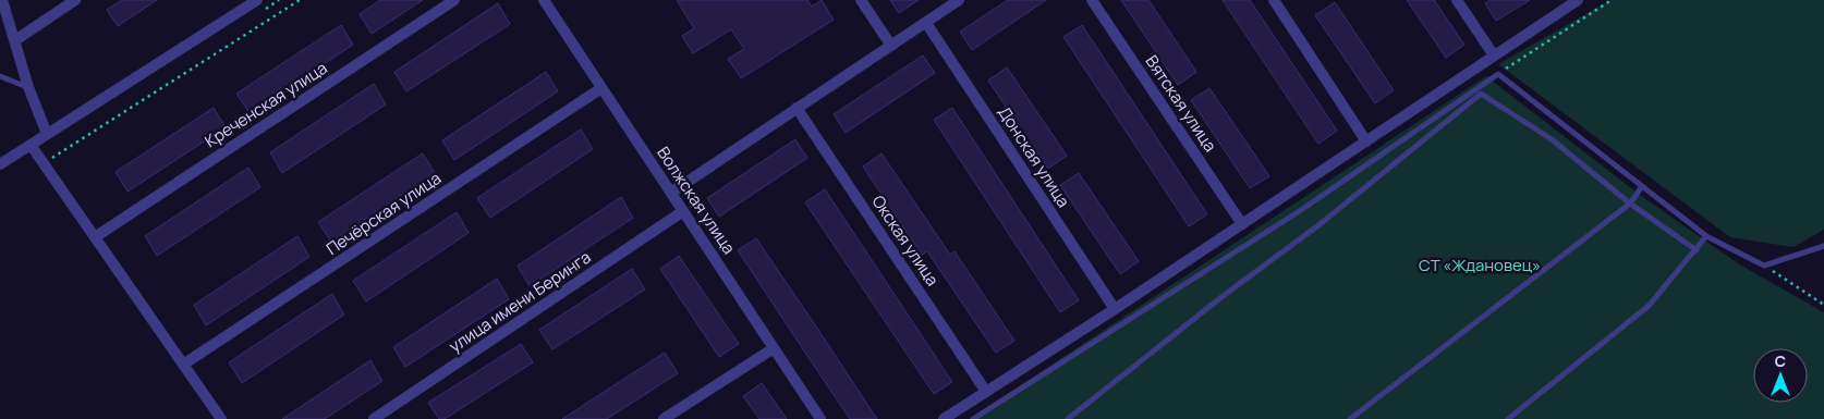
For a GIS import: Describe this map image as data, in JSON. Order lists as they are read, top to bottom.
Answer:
{
  "streets": {
    "street": [
      "Вятская улица",
      "Креченская улица",
      "Донская улица",
      "Волжская улица",
      "Печёрская улица",
      "Окская улица",
      "улица имени Беринга"
    ]
  },
  "crossings": [
    ["Волжская улица", "Печёрская улица"],
    ["Волжская улица", "улица имени Беринга"]
  ],
  "parks": ["СТ «Ждановец»"],
  "north": "top"
}
